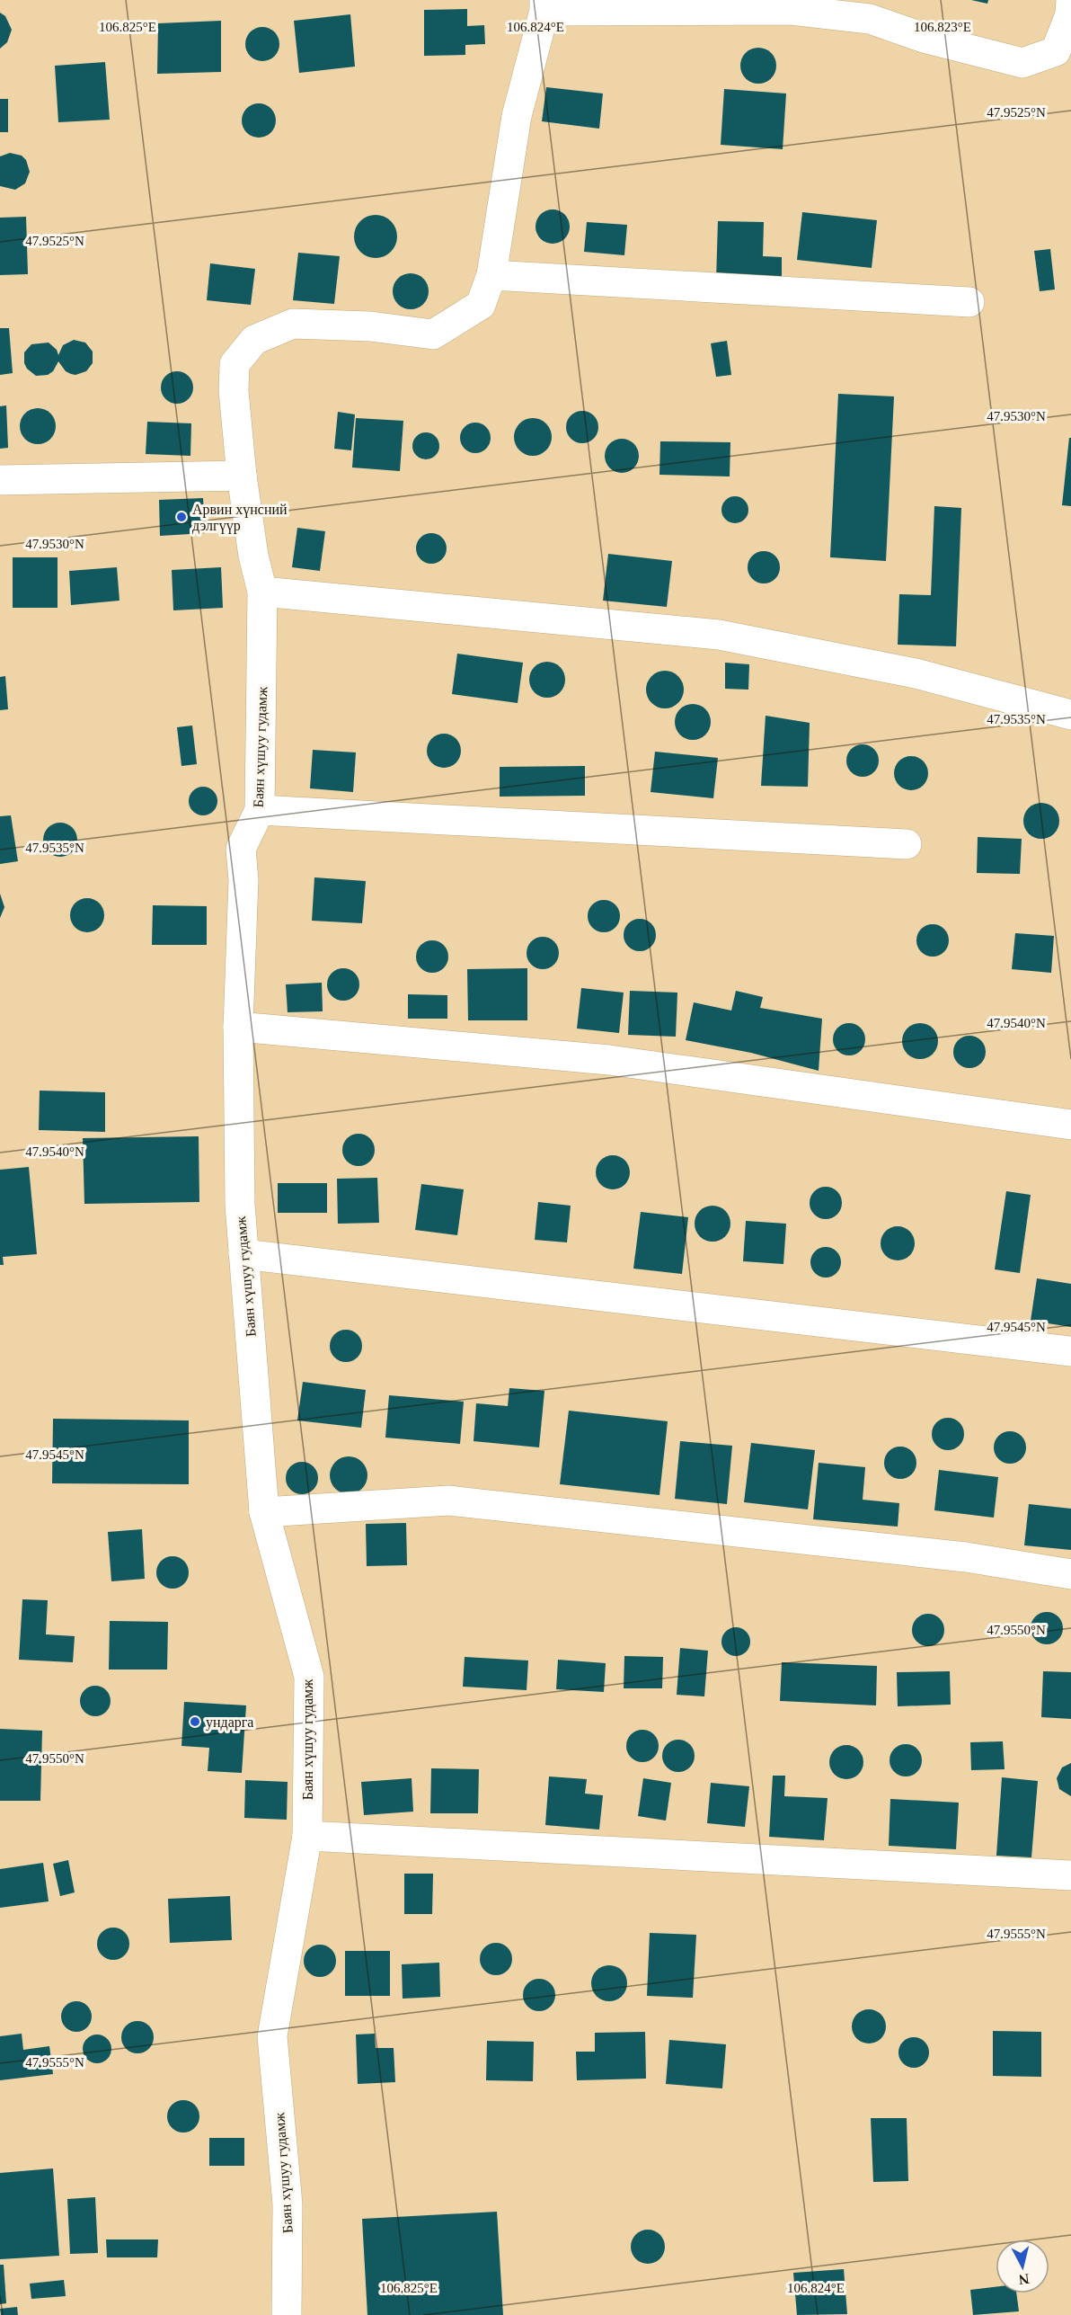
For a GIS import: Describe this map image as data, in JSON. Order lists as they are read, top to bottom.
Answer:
{
  "streets": {
    "street": ["Баян хүшуу гудамж"]
  },
  "places": ["Арвин хүнсний дэлгүүр", "ундарга"],
  "north": "bottom",
  "coordinates": [
    "106.825°E",
    "106.824°E",
    "106.823°E",
    "47.9525°N",
    "47.9530°N",
    "47.9535°N",
    "47.9540°N",
    "47.9545°N",
    "47.9550°N",
    "47.9555°N"
  ]
}
